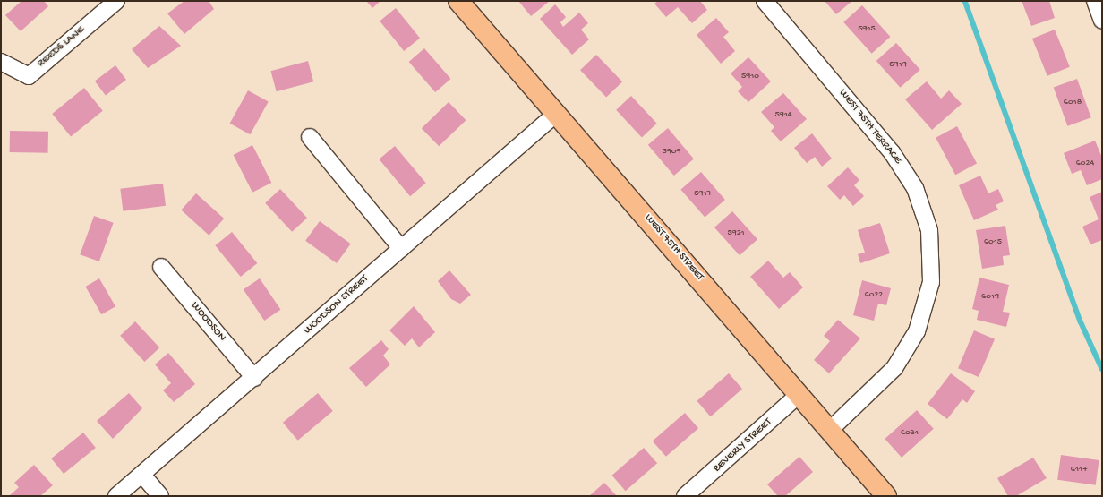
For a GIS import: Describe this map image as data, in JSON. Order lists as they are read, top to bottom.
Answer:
{
  "streets": {
    "main road": ["WEST 75TH STREET"],
    "street": [
      "REEDS LANE",
      "WEST 75TH TERRACE",
      "WOODSON STREET",
      "WOODSON",
      "BEVERLY STREET"
    ]
  },
  "crossings": [
    ["WEST 75TH TERRACE", "WEST 75TH STREET"],
    ["WEST 75TH STREET", "WOODSON STREET"],
    ["WEST 75TH STREET", "BEVERLY STREET"],
    ["WOODSON STREET", "WOODSON"]
  ],
  "house_numbers": [
    "5915",
    "5919",
    "5910",
    "6018",
    "5914",
    "5909",
    "6024",
    "5917",
    "5921",
    "6015",
    "6022",
    "6019",
    "6031",
    "6117"
  ]
}
